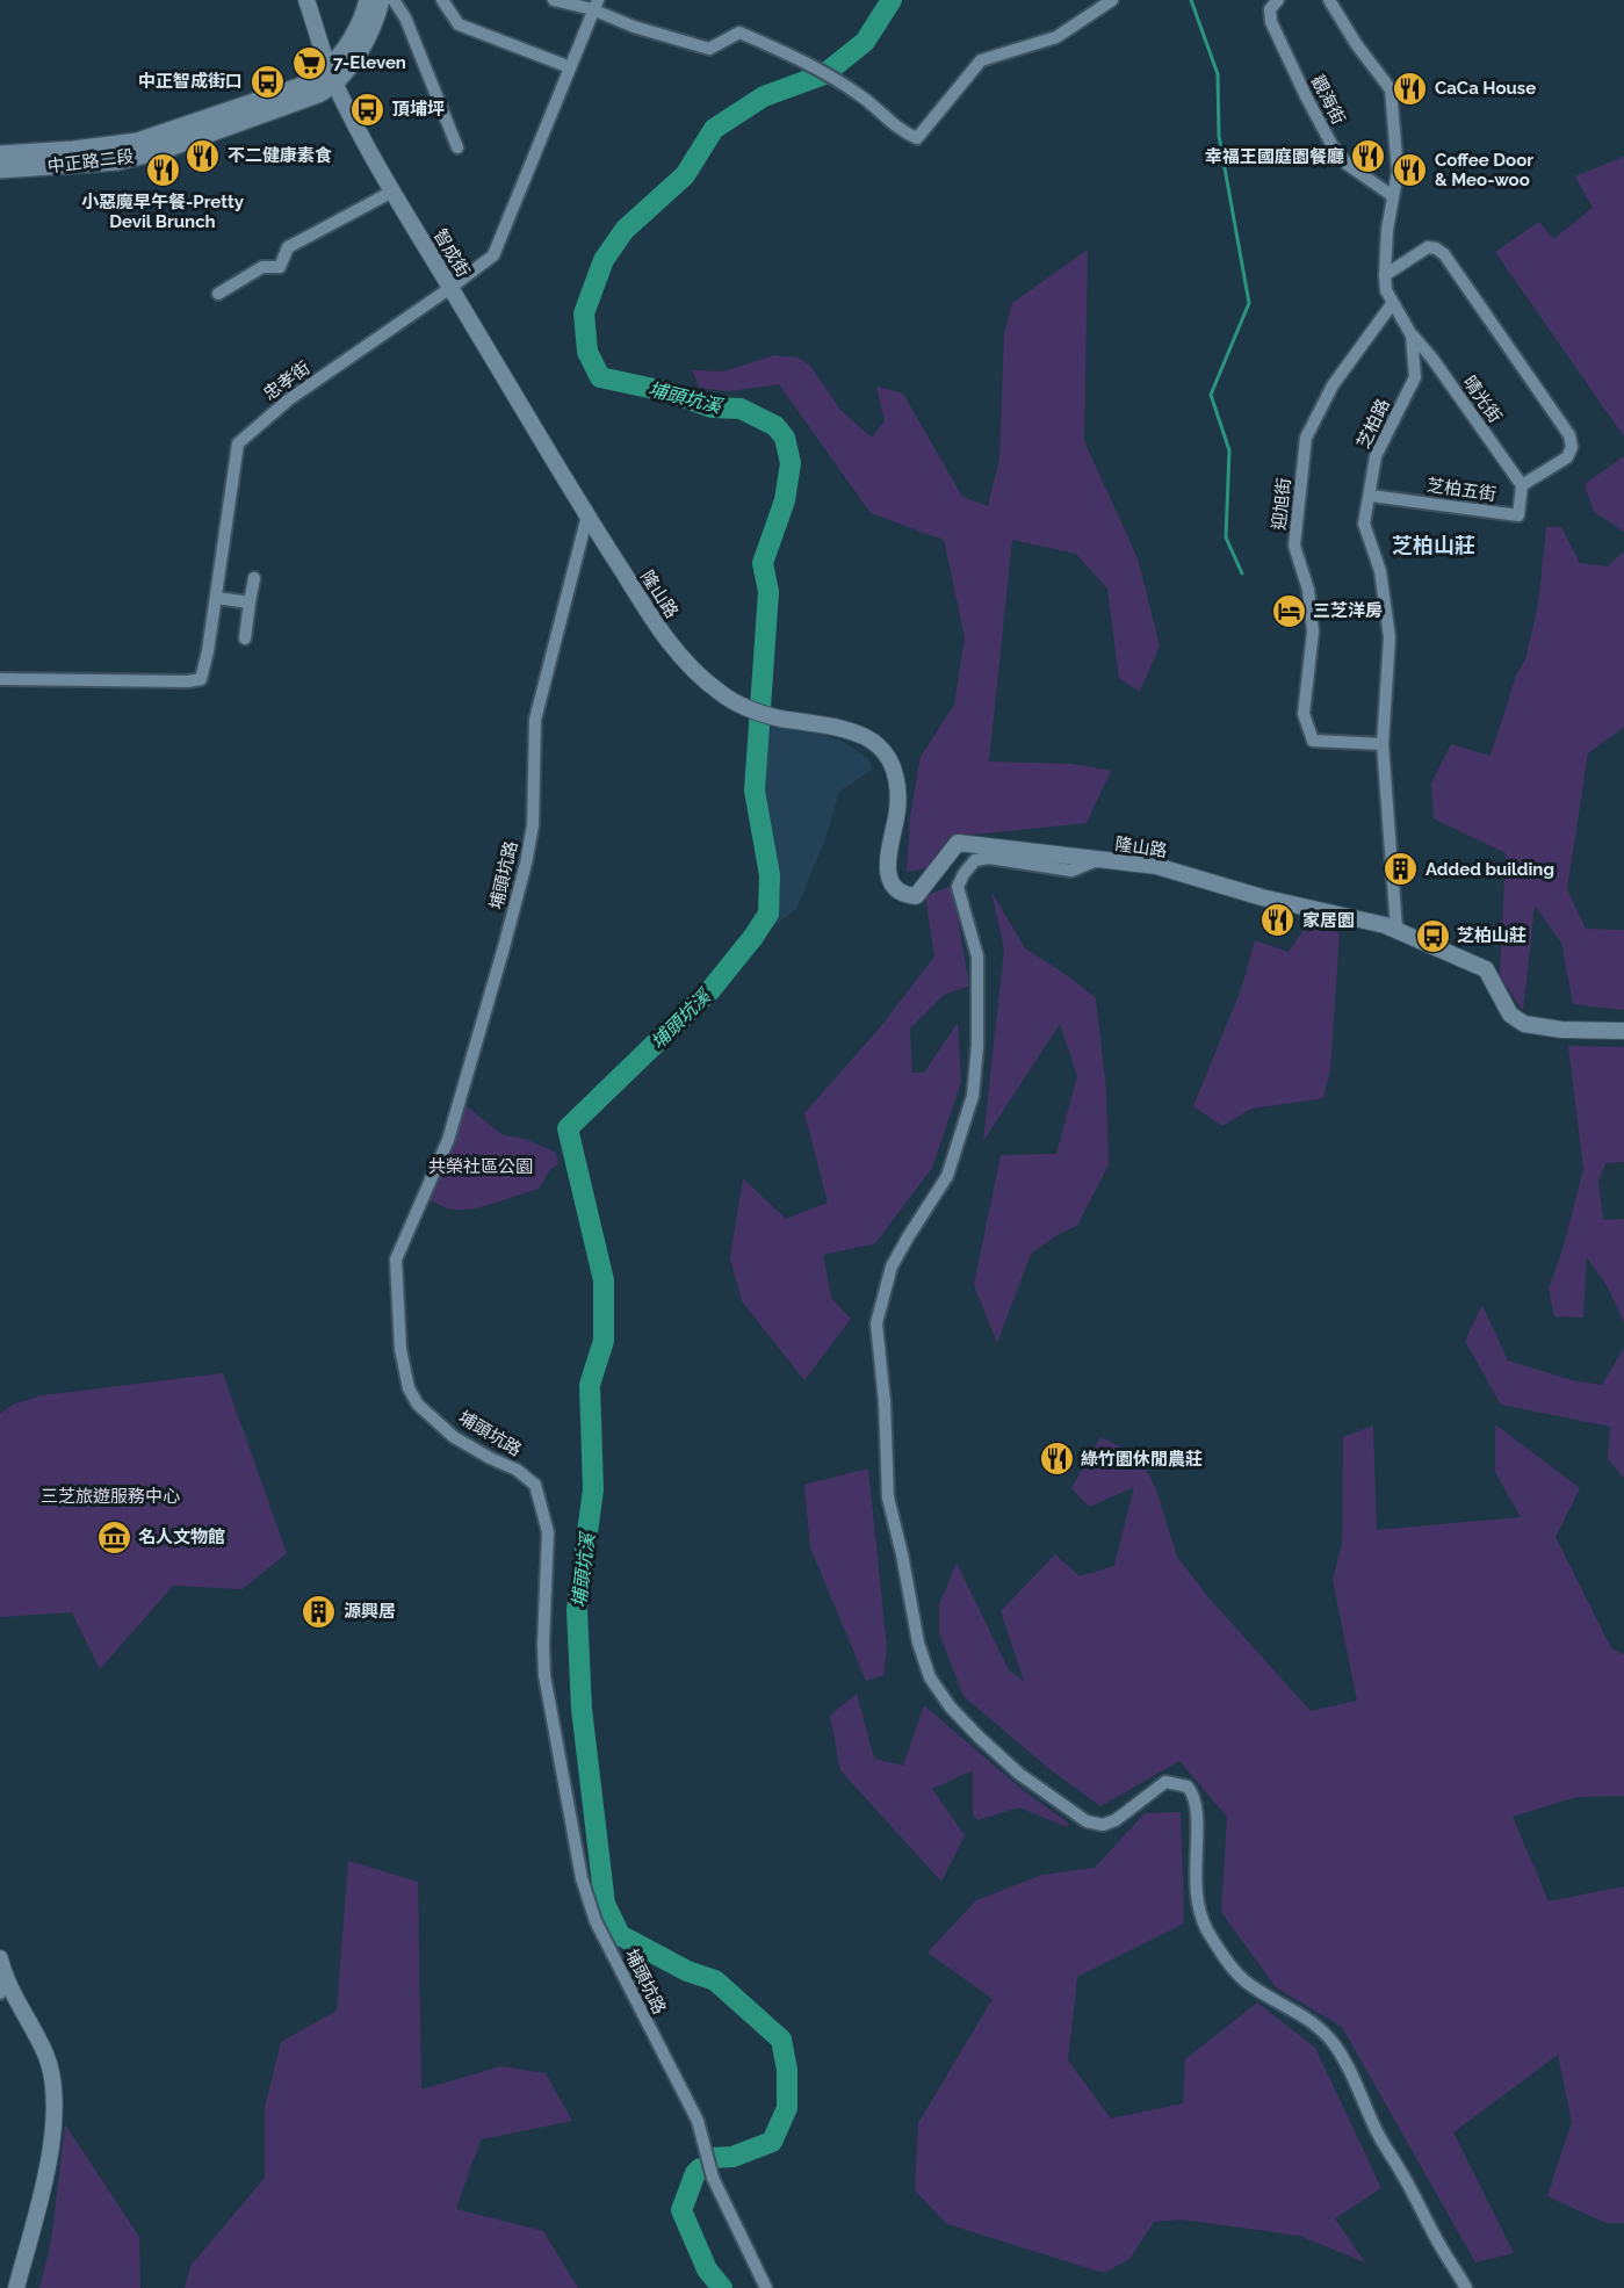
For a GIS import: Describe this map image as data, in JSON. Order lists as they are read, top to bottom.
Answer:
{
  "streets": {
    "main road": ["中正路二段"],
    "street": [
      "觀海街",
      "智成街",
      "忠孝街",
      "晴光街",
      "芝柏路",
      "芝柏五街",
      "迎旭街",
      "隆山路",
      "埔頭坑路"
    ]
  },
  "crossings": [
    ["觀海街", "芝柏路"],
    ["中正路二段", "智成街"],
    ["智成街", "忠孝街"],
    ["智成街", "隆山路"],
    ["智成街", "埔頭坑路"],
    ["晴光街", "芝柏路"],
    ["晴光街", "芝柏五街"],
    ["芝柏路", "芝柏五街"],
    ["芝柏路", "迎旭街"],
    ["芝柏路", "隆山路"],
    ["隆山路", "埔頭坑路"]
  ],
  "districts": ["芝柏山莊"],
  "water": ["埔頭坑溪"],
  "parks": ["共榮社區公園", "三芝旅遊服務中心"],
  "places": {
    "supermarket": ["7-Eleven"],
    "bus stop": ["中正智成街口", "頂埔坪", "芝柏山莊"],
    "restaurant": [
      "CaCa House",
      "不二健康素食",
      "幸福王國庭園餐廳",
      "小惡魔早午餐-Pretty Devil Brunch",
      "Coffee Door & Meo-woo",
      "家居園",
      "綠竹園休閒農莊"
    ],
    "hotel": ["三芝洋房"],
    "building": ["Added building", "源興居"],
    "museum": ["名人文物館"]
  }
}
